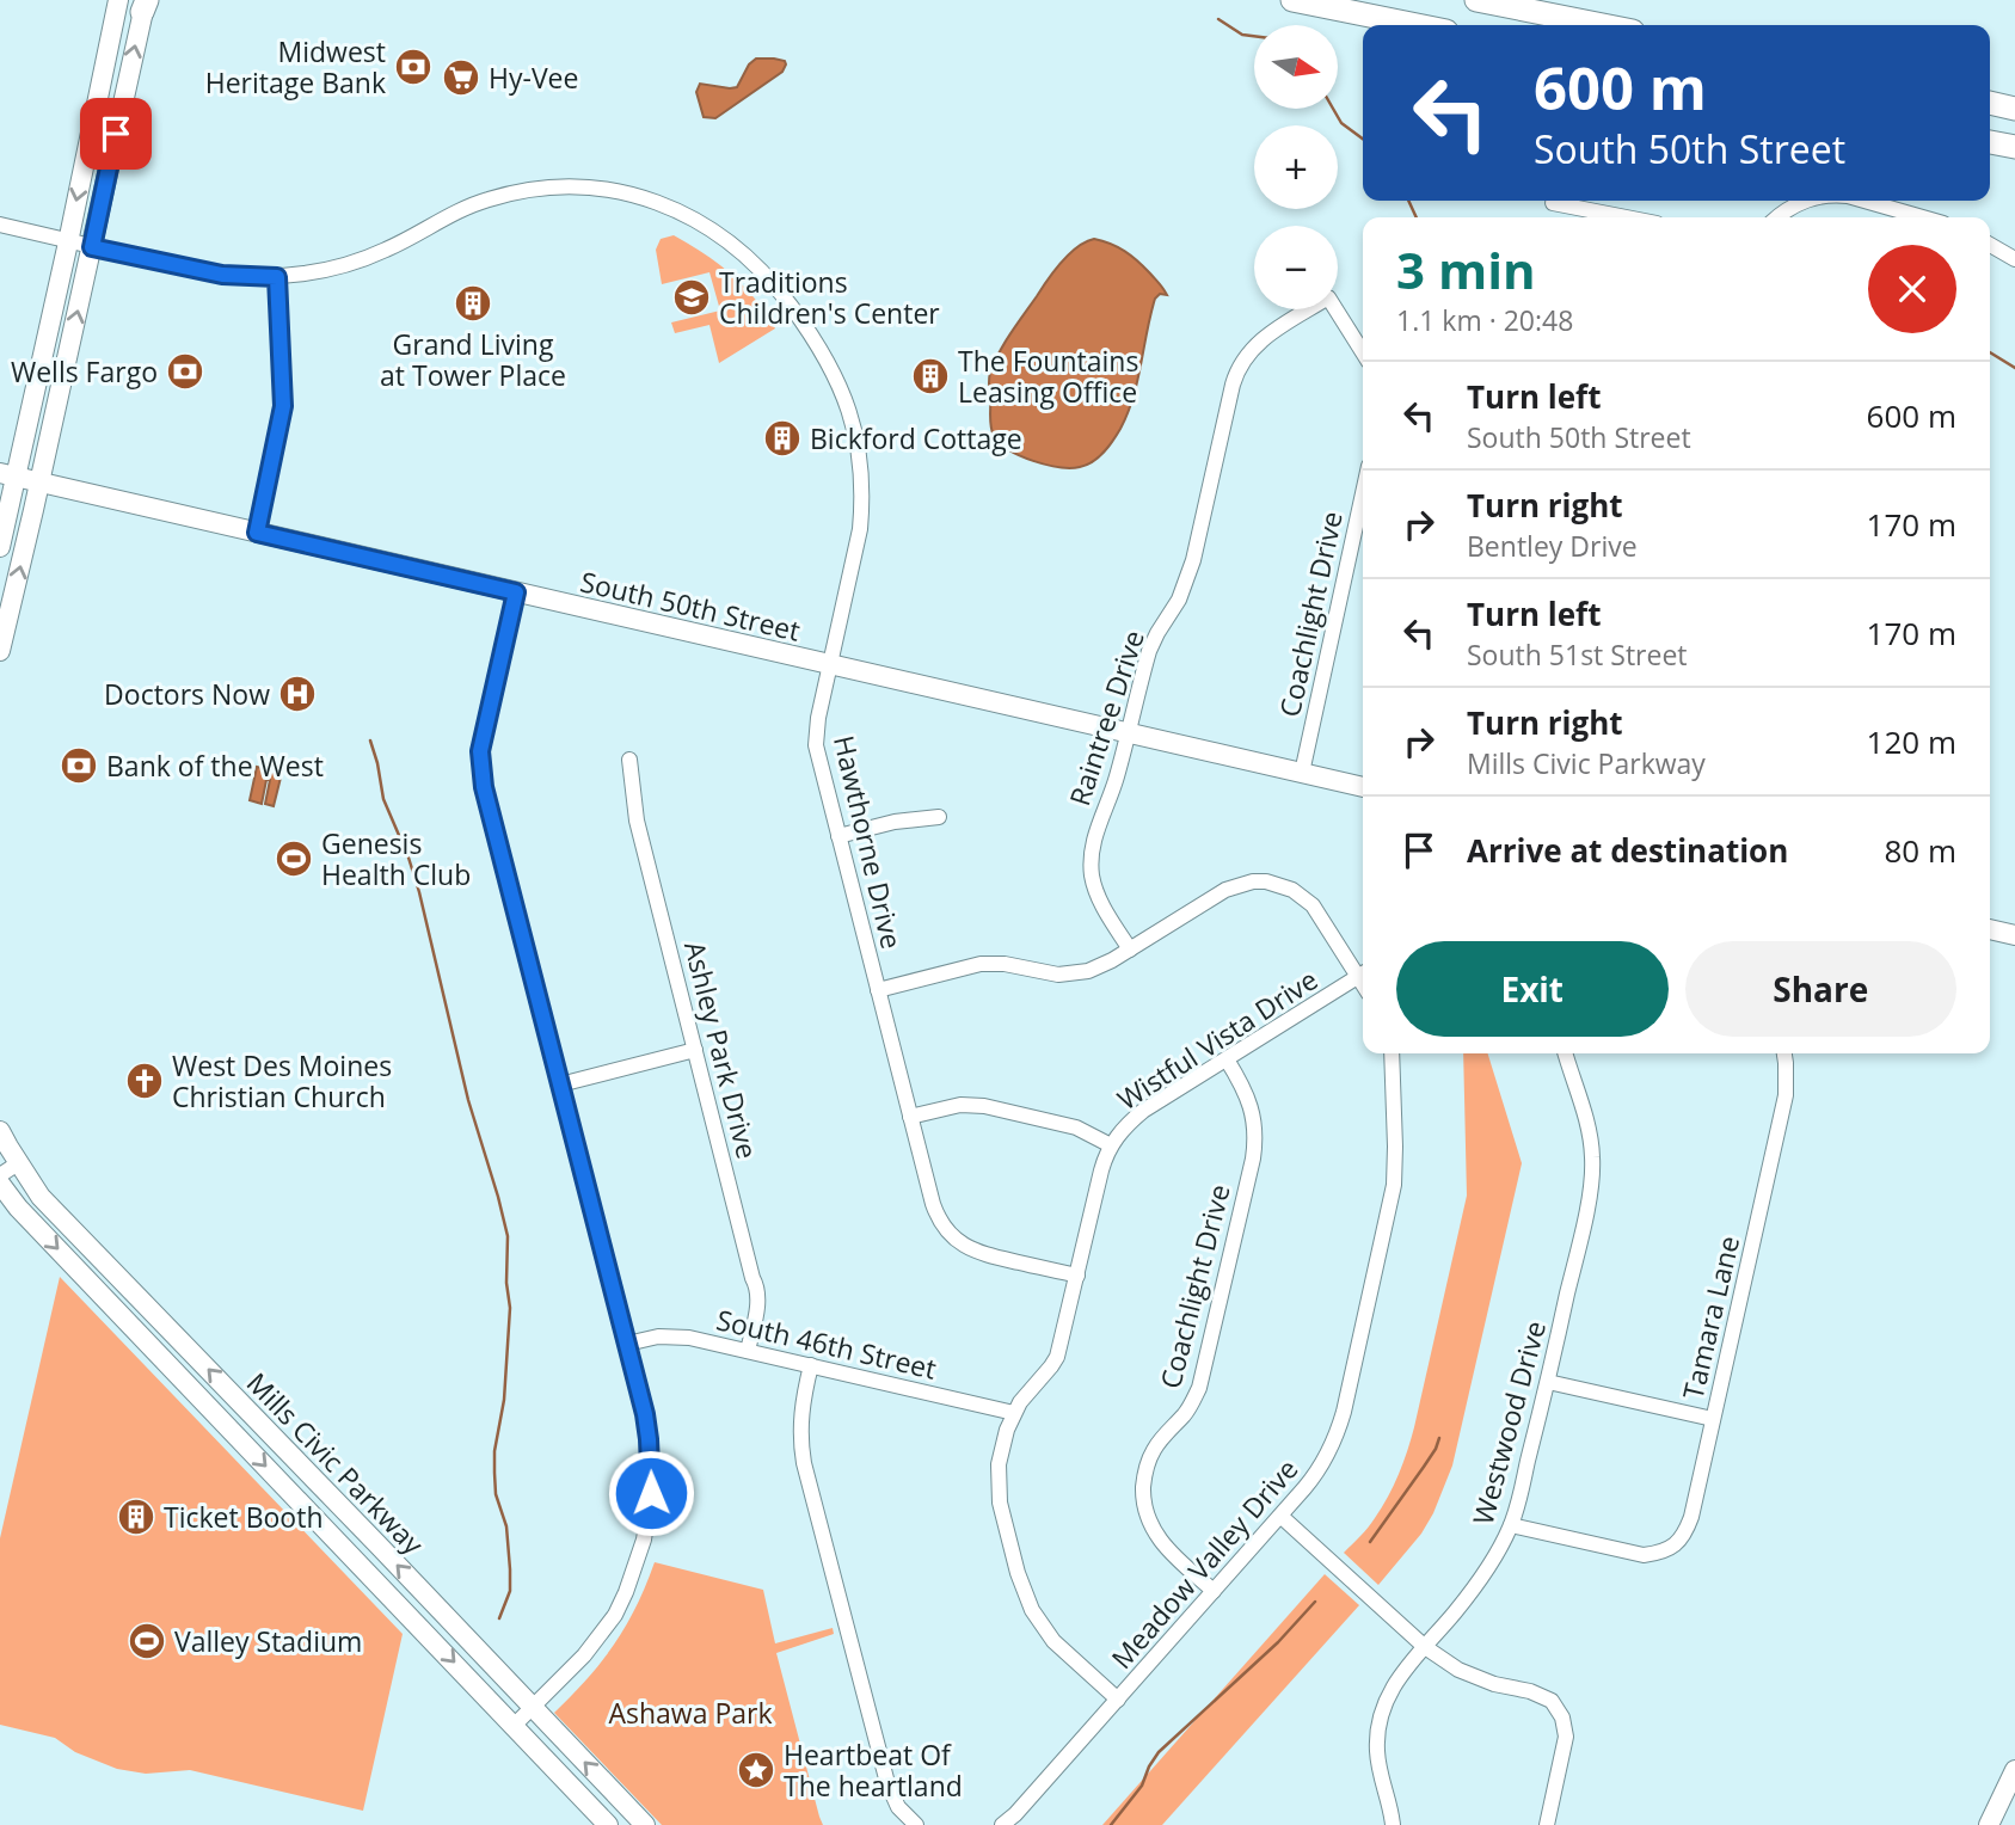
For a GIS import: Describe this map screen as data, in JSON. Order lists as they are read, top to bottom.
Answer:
{
  "streets": {
    "main road": ["South 50th Street", "Mills Civic Parkway"],
    "street": [
      "Coachlight Drive",
      "Raintree Drive",
      "Hawthorne Drive",
      "Wistful Vista Drive",
      "Ashley Park Drive",
      "Tamara Lane",
      "South 46th Street",
      "Westwood Drive",
      "Meadow Valley Drive"
    ]
  },
  "crossings": [
    ["South 50th Street", "Coachlight Drive"],
    ["South 50th Street", "Raintree Drive"],
    ["South 50th Street", "Hawthorne Drive"],
    ["Coachlight Drive", "Wistful Vista Drive"],
    ["Coachlight Drive", "Meadow Valley Drive"],
    ["Hawthorne Drive", "Wistful Vista Drive"],
    ["Wistful Vista Drive", "South 46th Street"],
    ["Wistful Vista Drive", "Meadow Valley Drive"],
    ["Ashley Park Drive", "South 46th Street"],
    ["Tamara Lane", "Westwood Drive"]
  ],
  "parks": ["Ashawa Park"],
  "places": {
    "bank": ["Midwest Heritage Bank", "Wells Fargo", "Bank of the West"],
    "supermarket": ["Hy-Vee"],
    "school or university": ["Traditions Children's Center"],
    "building": [
      "Grand Living at Tower Place",
      "The Fountains Leasing Office",
      "Bickford Cottage",
      "Ticket Booth"
    ],
    "hospital": ["Doctors Now"],
    "sports": ["Genesis Health Club", "Valley Stadium"],
    "church": ["West Des Moines Christian Church"],
    "place": ["Heartbeat Of The heartland"]
  },
  "north": "right",
  "page": {
    "map_buttons": ["+", "−"],
    "turn": ["600 m", "South 50th Street"],
    "heading": ["3 min", "1.1 km · 20:48"],
    "list": [
      {
        "name": "Turn left",
        "note": "South 50th Street",
        "value": "600 m"
      },
      {
        "name": "Turn right",
        "note": "Bentley Drive",
        "value": "170 m"
      },
      {
        "name": "Turn left",
        "note": "South 51st Street",
        "value": "170 m"
      },
      {
        "name": "Turn right",
        "note": "Mills Civic Parkway",
        "value": "120 m"
      },
      {
        "name": "Arrive at destination",
        "value": "80 m"
      }
    ],
    "buttons": ["Exit", "Share"]
  }
}
